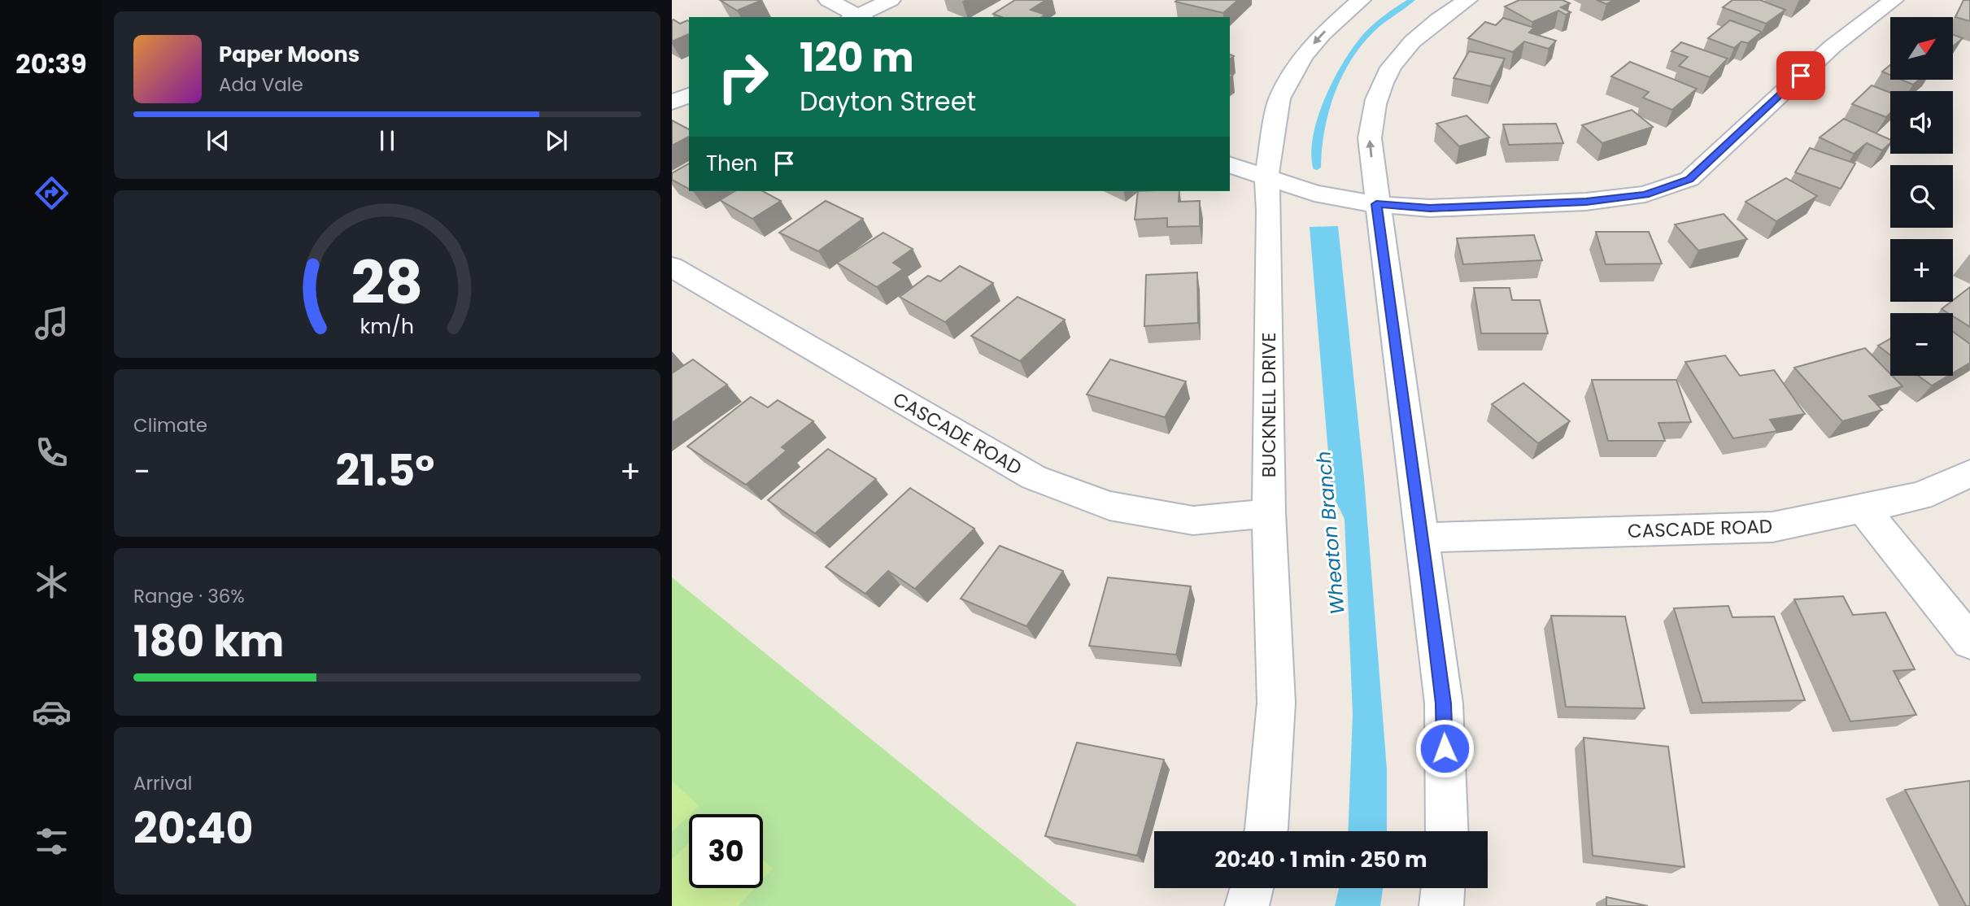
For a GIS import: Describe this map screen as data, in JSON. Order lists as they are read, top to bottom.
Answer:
{
  "streets": {
    "street": ["BUCKNELL DRIVE", "CASCADE ROAD"]
  },
  "crossings": [
    ["BUCKNELL DRIVE", "CASCADE ROAD"]
  ],
  "water": ["Wheaton Branch"],
  "north": "top right",
  "page": {
    "tabs": "20:39",
    "map_buttons": ["+", "−"],
    "turn": ["120 m", "Dayton Street"],
    "song": ["Paper Moons", "Ada Vale"],
    "then": "Then",
    "tile": [
      "Climate",
      ["Range · 36%", "180 km"],
      ["Arrival", "20:40"]
    ],
    "heat": ["−", "21.5°", "+"],
    "limit": "30",
    "trip": "20:40 · 1 min · 250 m",
    "gauge": ["28", "km/h"]
  }
}
